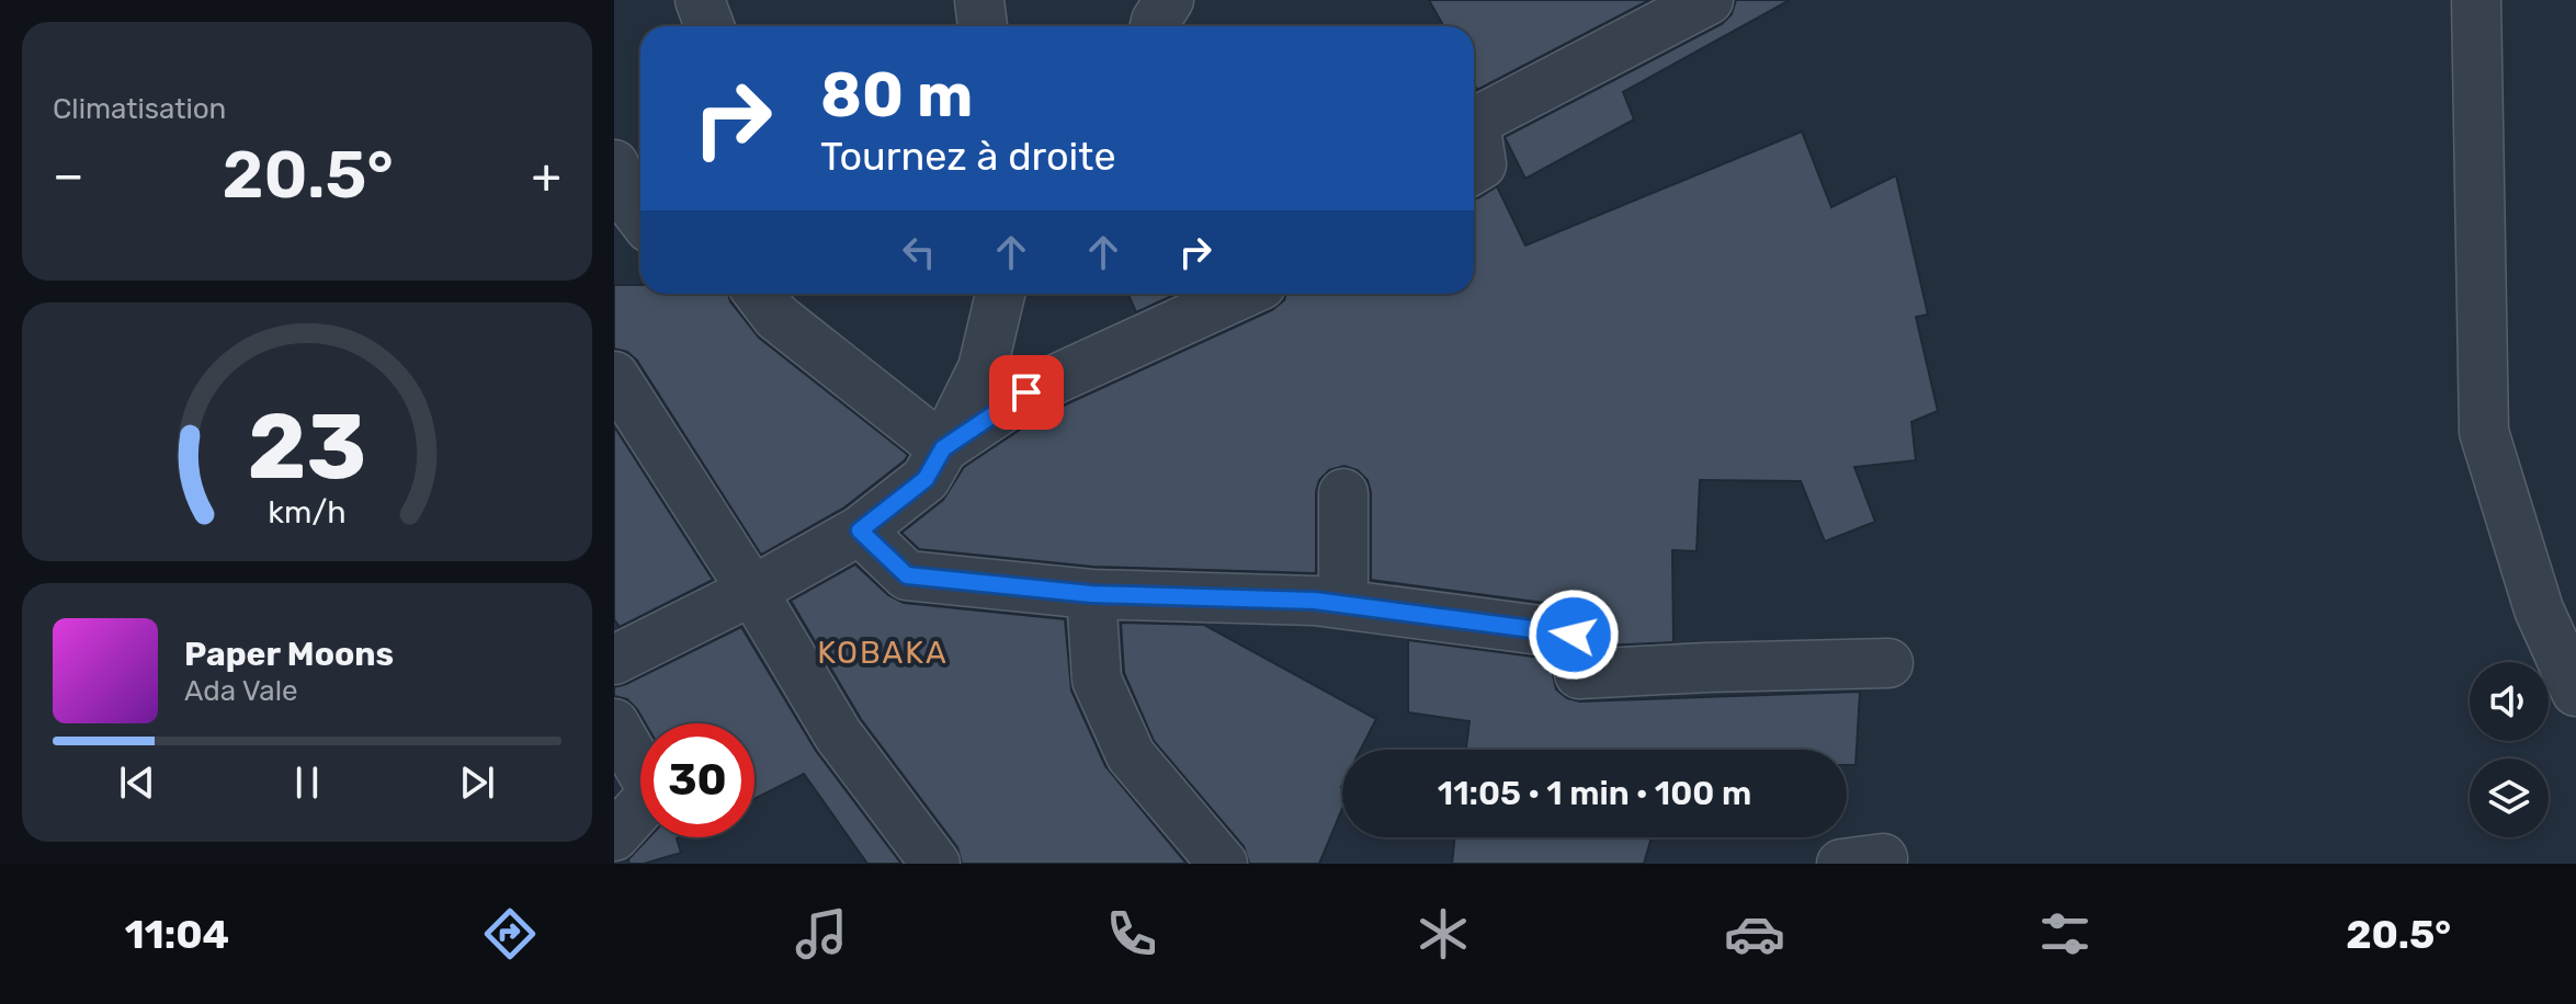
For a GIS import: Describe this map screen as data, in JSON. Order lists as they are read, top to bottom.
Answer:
{
  "districts": ["KOBAKA"],
  "page": {
    "tile": "Climatisation",
    "turn": ["80 m", "Tournez à droite"],
    "heat": ["−", "20.5°", "+"],
    "song": ["Paper Moons", "Ada Vale"],
    "limit": "30",
    "trip": "11:05 · 1 min · 100 m",
    "tabs": ["11:04", "20.5°"],
    "gauge": ["23", "km/h"]
  }
}
